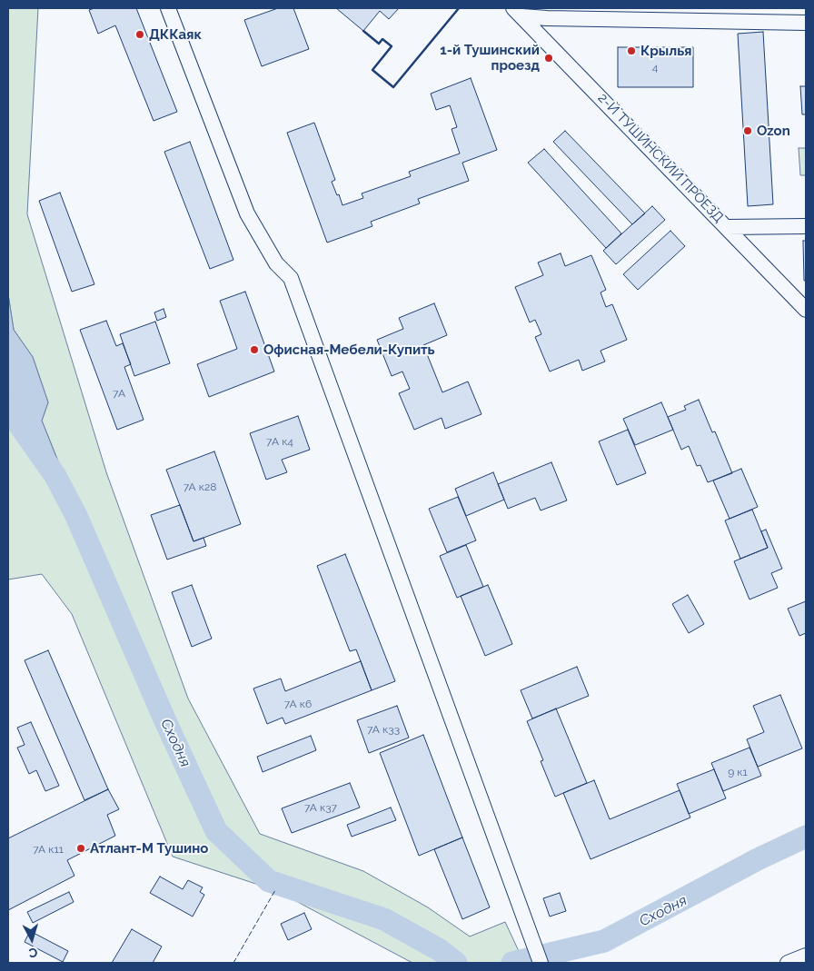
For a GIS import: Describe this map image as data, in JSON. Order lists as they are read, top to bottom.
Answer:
{
  "streets": {
    "street": ["2-Й ТУШИНСКИЙ ПРОЕЗД"]
  },
  "water": ["Сходня"],
  "places": [
    "ДККаяк",
    "Крылья",
    "1-й Тушинский проезд",
    "Ozon",
    "Офисная-Мебели-Купить",
    "Атлант-М Тушино"
  ],
  "house_numbers": [
    "4",
    "7А",
    "7А к4",
    "7А к28",
    "7А к6",
    "7А к33",
    "9 к1",
    "7А к37",
    "7А к11"
  ],
  "north": "bottom"
}
